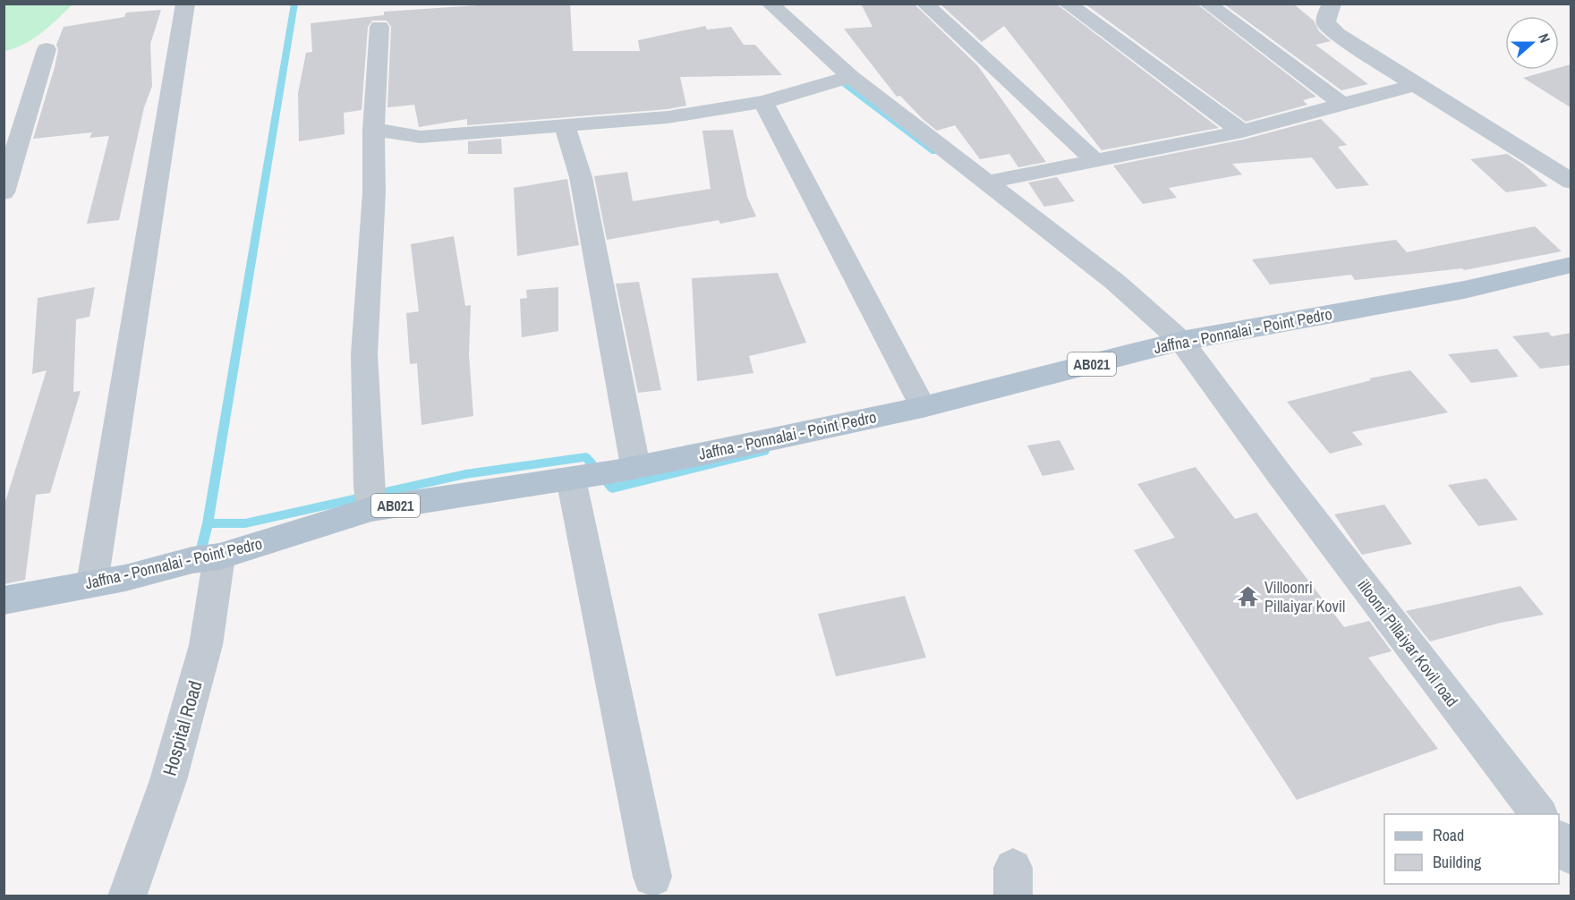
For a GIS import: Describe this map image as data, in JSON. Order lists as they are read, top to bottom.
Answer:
{
  "streets": {
    "main road": ["Jaffna - Ponnalai - Point Pedro", "AB021"],
    "street": ["illoonri Pillaiyar Kovil road", "Hospital Road"]
  },
  "crossings": [
    ["Jaffna - Ponnalai - Point Pedro", "illoonri Pillaiyar Kovil road"],
    ["Jaffna - Ponnalai - Point Pedro", "Hospital Road"]
  ],
  "places": {
    "temple": ["Villoonri Pillaiyar Kovil"]
  },
  "legend": ["Road", "Building"],
  "north": "right"
}
